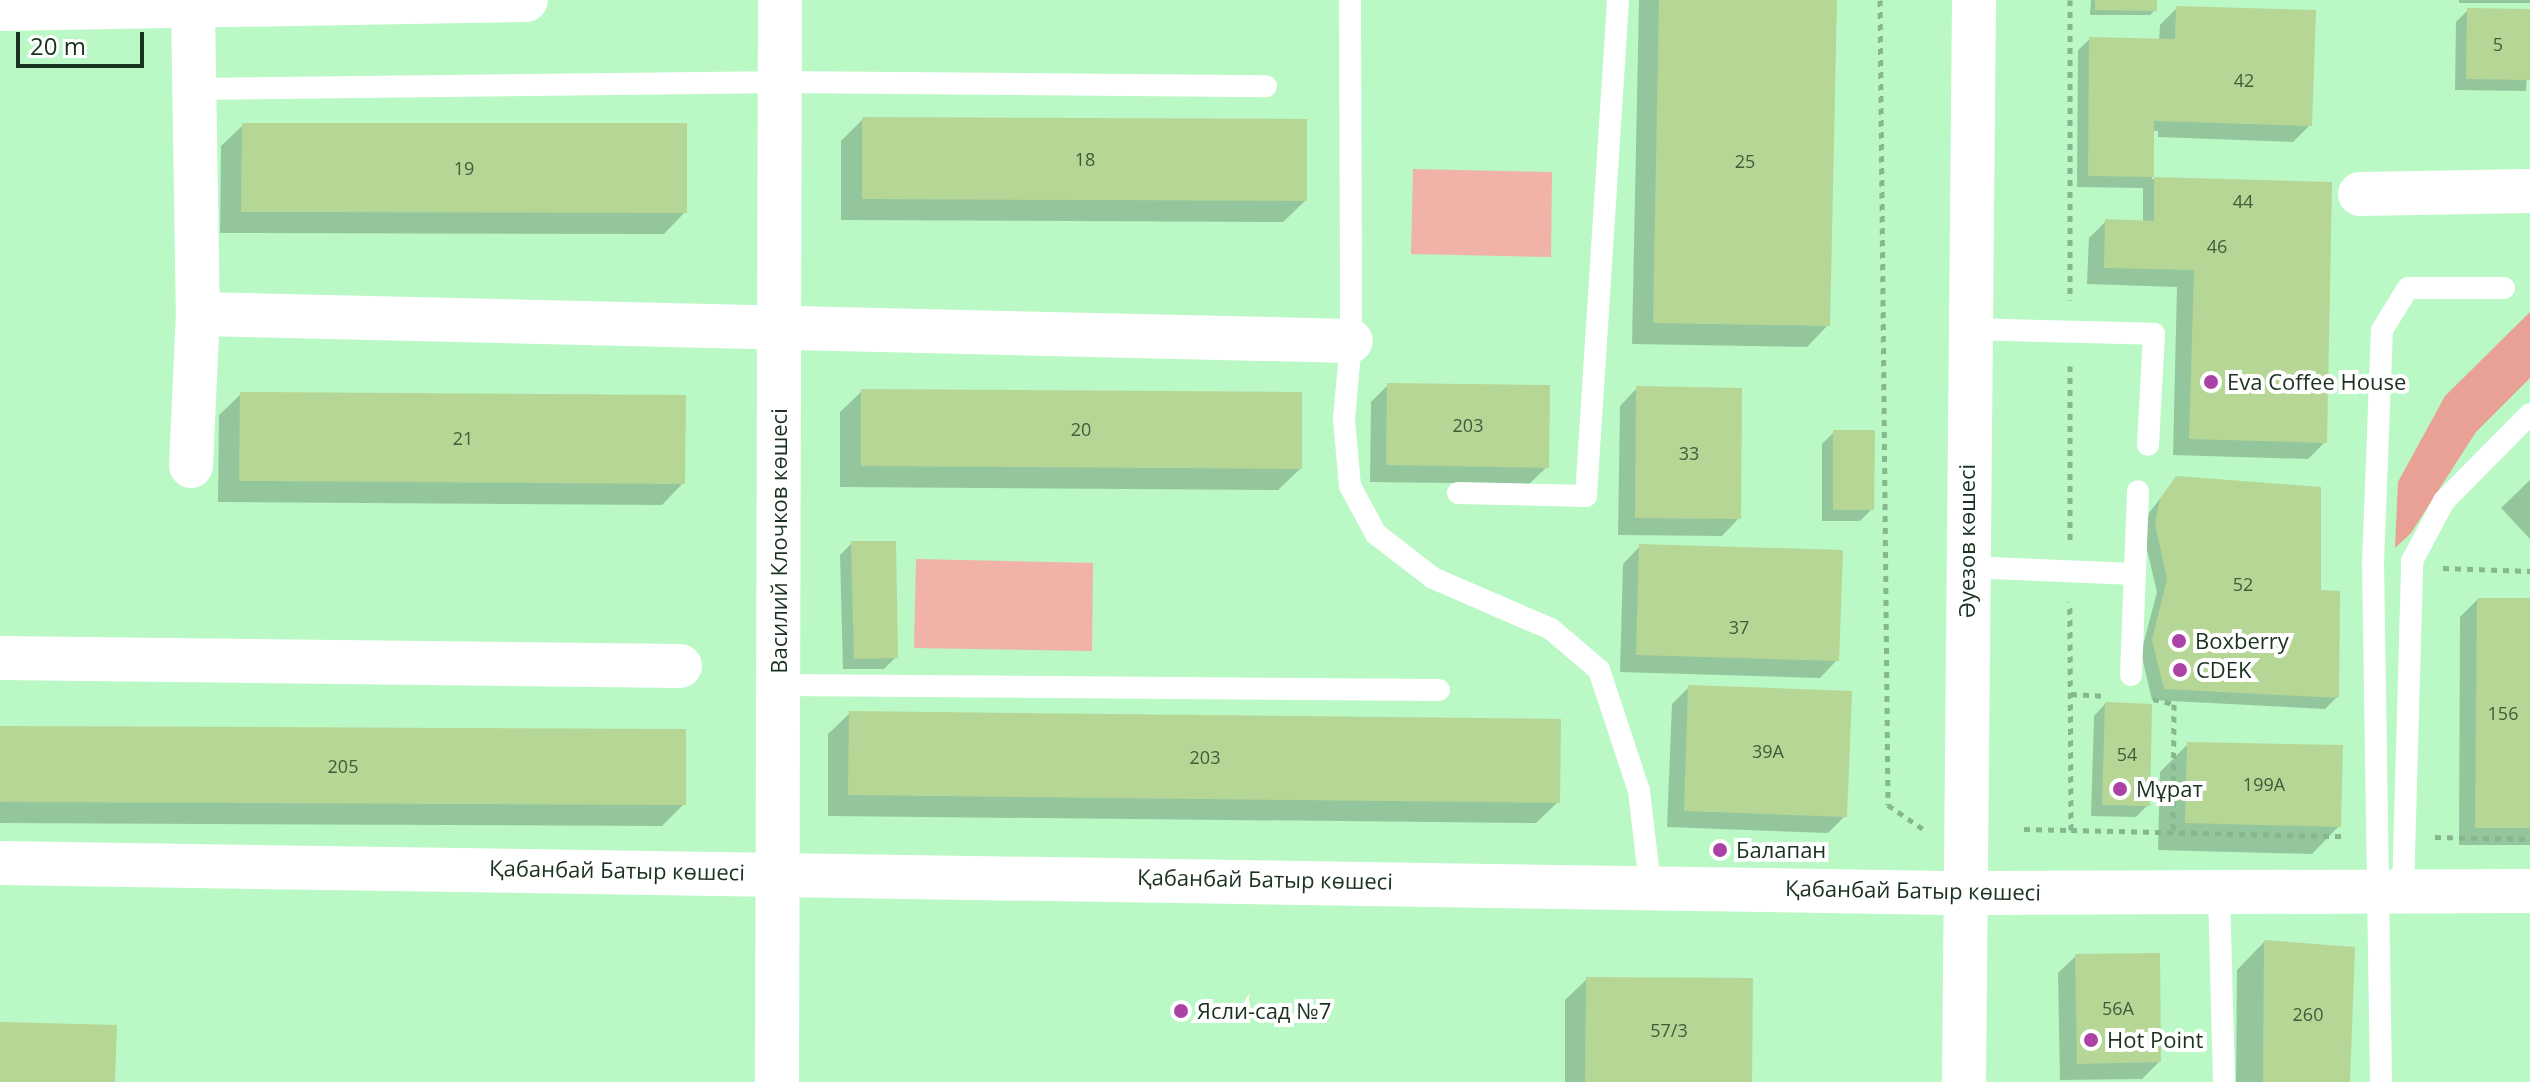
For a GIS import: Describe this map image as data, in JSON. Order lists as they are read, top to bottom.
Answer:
{
  "streets": {
    "street": ["Василий Клочков көшесі", "Әуезов көшесі", "Қабанбай Батыр көшесі"]
  },
  "crossings": [
    ["Василий Клочков көшесі", "Қабанбай Батыр көшесі"],
    ["Әуезов көшесі", "Қабанбай Батыр көшесі"]
  ],
  "places": [
    "Eva Coffee House",
    "Boxberry",
    "CDEK",
    "Мұрат",
    "Балапан",
    "Ясли-сад №7",
    "Hot Point"
  ],
  "house_numbers": [
    "5",
    "42",
    "18",
    "25",
    "19",
    "44",
    "46",
    "203",
    "20",
    "21",
    "33",
    "52",
    "37",
    "156",
    "39А",
    "54",
    "203",
    "205",
    "199А",
    "56А",
    "260",
    "57/3"
  ],
  "scale_bar": "20 m"
}
